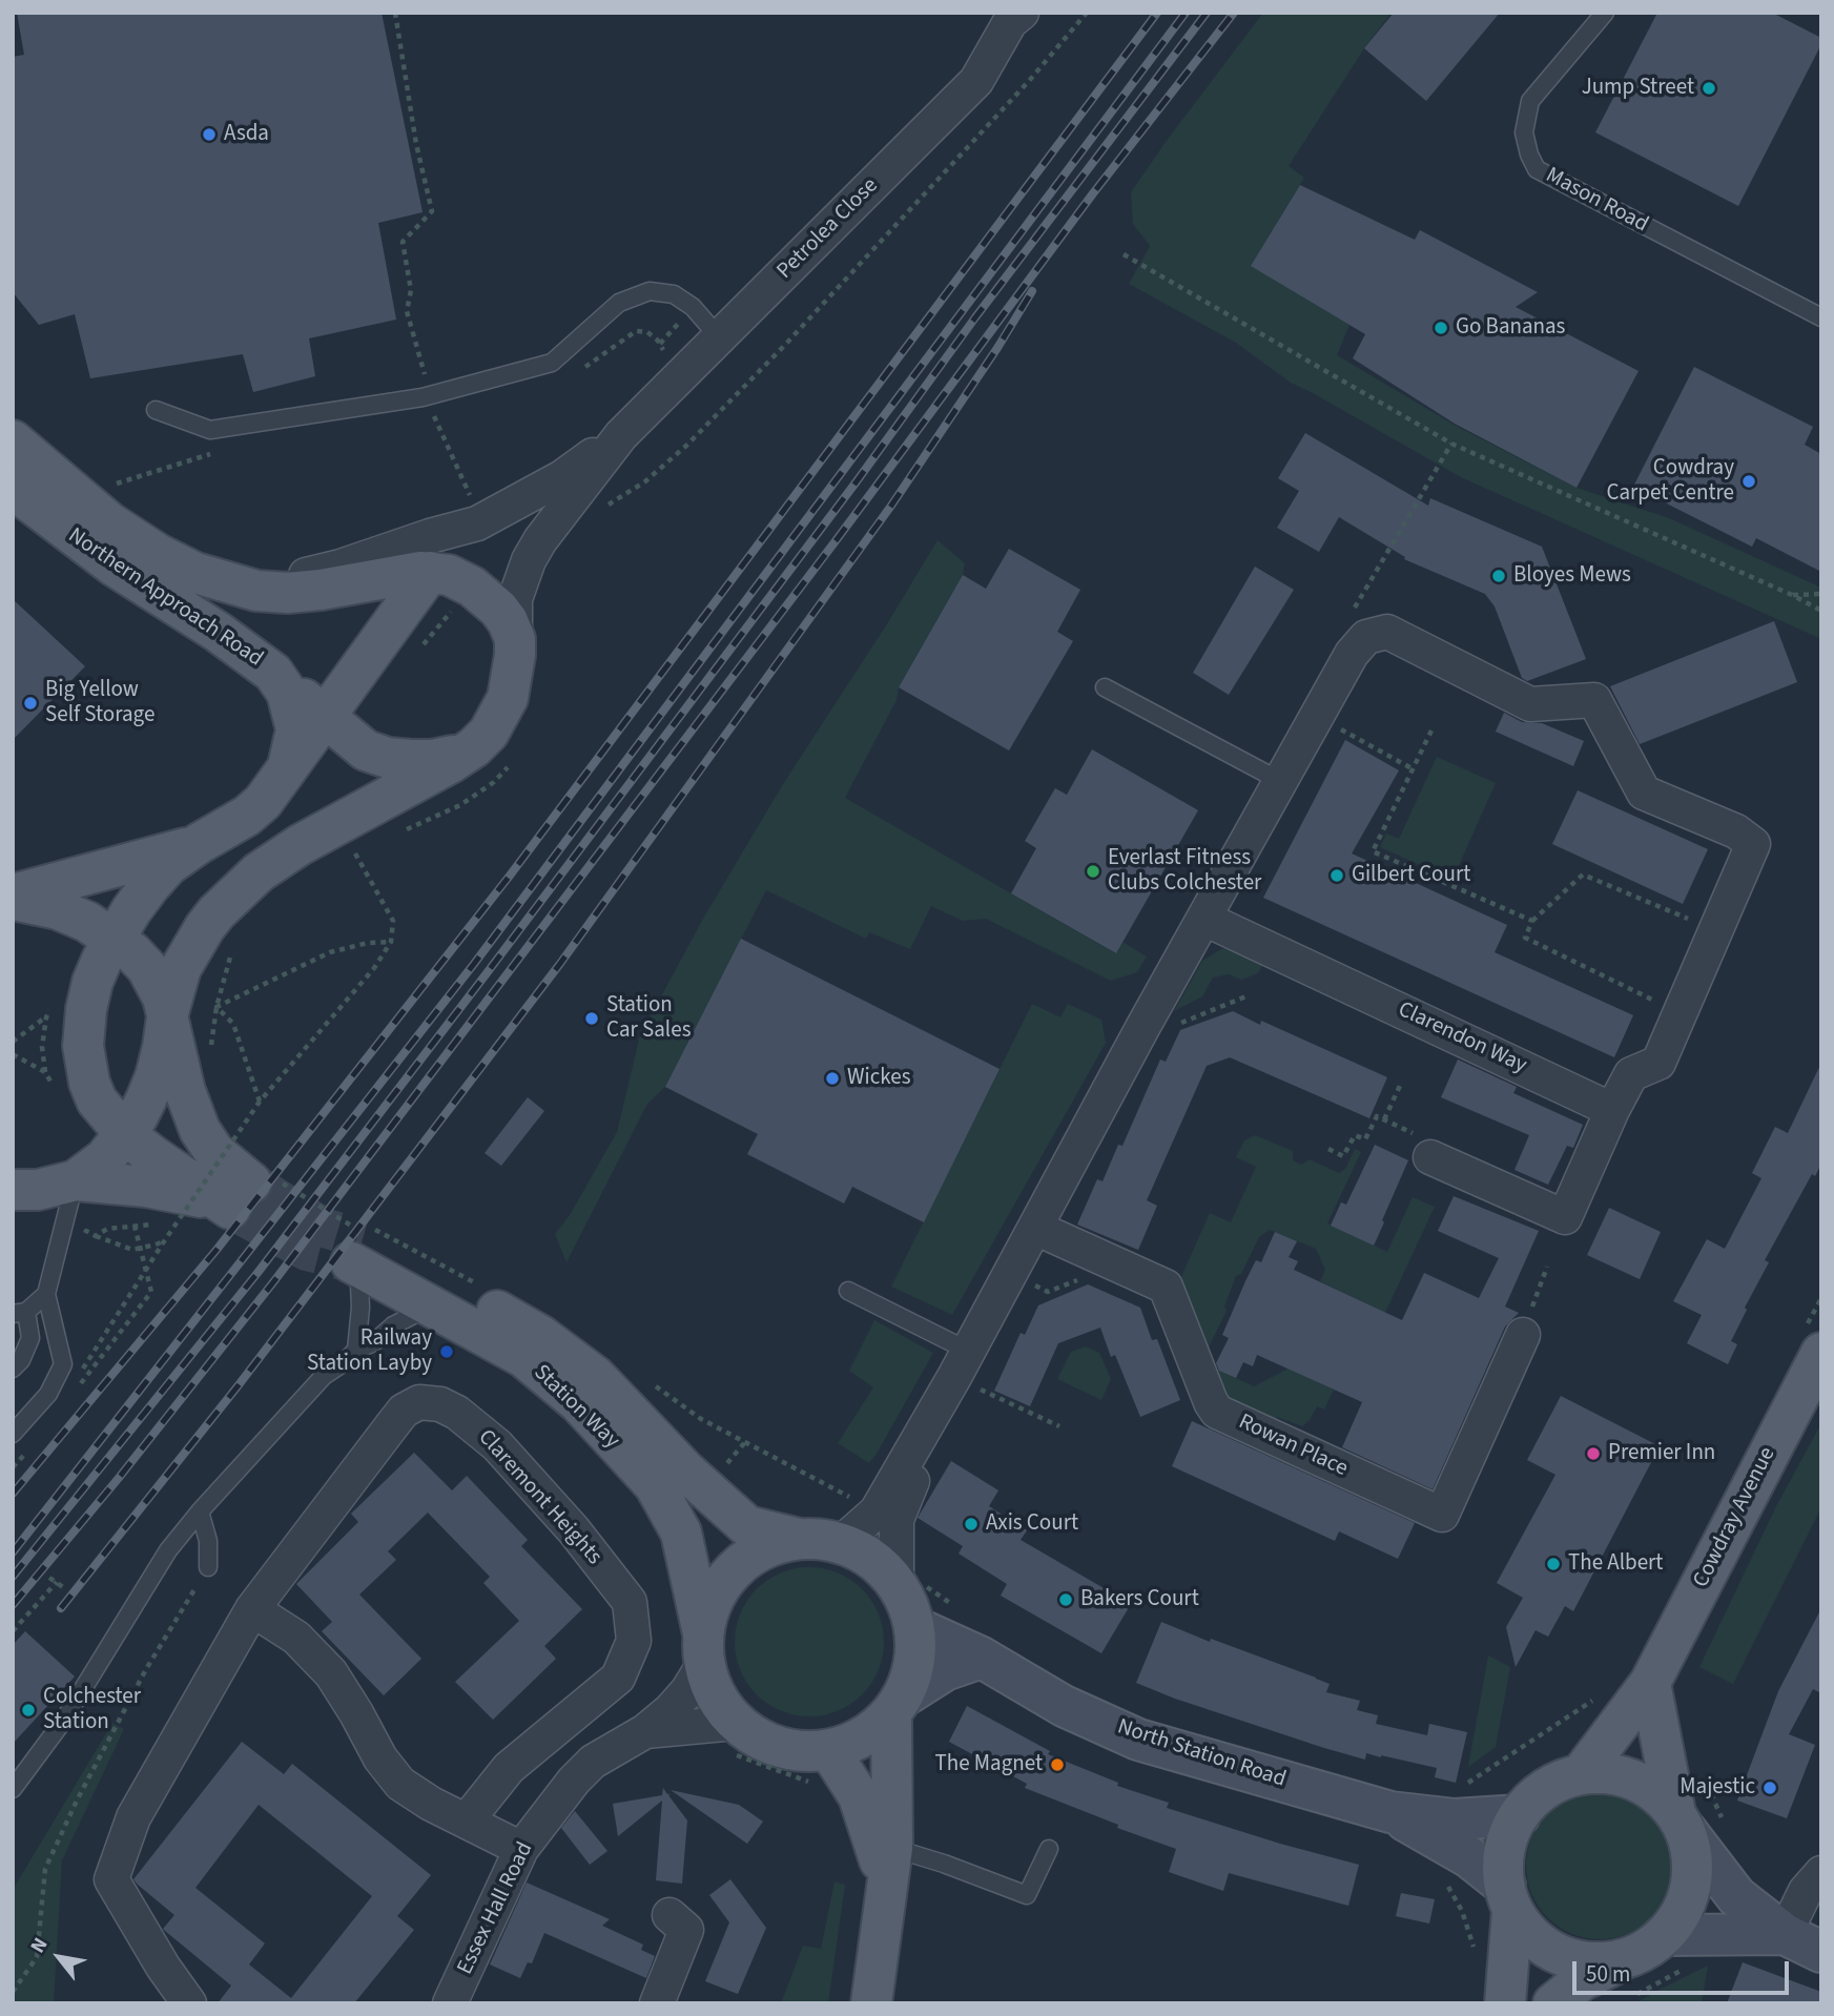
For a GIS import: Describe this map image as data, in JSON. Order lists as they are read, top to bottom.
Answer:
{
  "streets": {
    "main road": ["Northern Approach Road", "Station Way", "Cowdray Avenue"],
    "street": [
      "Petrolea Close",
      "Clarendon Way",
      "Rowan Place",
      "Claremont Heights",
      "North Station Road",
      "Essex Hall Road"
    ],
    "lane": ["Mason Road"]
  },
  "crossings": [
    ["Petrolea Close", "Northern Approach Road"],
    ["Station Way", "North Station Road"],
    ["Station Way", "Essex Hall Road"],
    ["Cowdray Avenue", "North Station Road"],
    ["North Station Road", "Essex Hall Road"]
  ],
  "places": [
    "Jump Street",
    "Asda",
    "Go Bananas",
    "Cowdray Carpet Centre",
    "Bloyes Mews",
    "Big Yellow Self Storage",
    "Everlast Fitness Clubs Colchester",
    "Gilbert Court",
    "Station Car Sales",
    "Wickes",
    "Railway Station Layby",
    "Premier Inn",
    "Axis Court",
    "The Albert",
    "Bakers Court",
    "Colchester Station",
    "The Magnet",
    "Majestic"
  ],
  "scale_bar": "50 m",
  "north": "top left"
}
